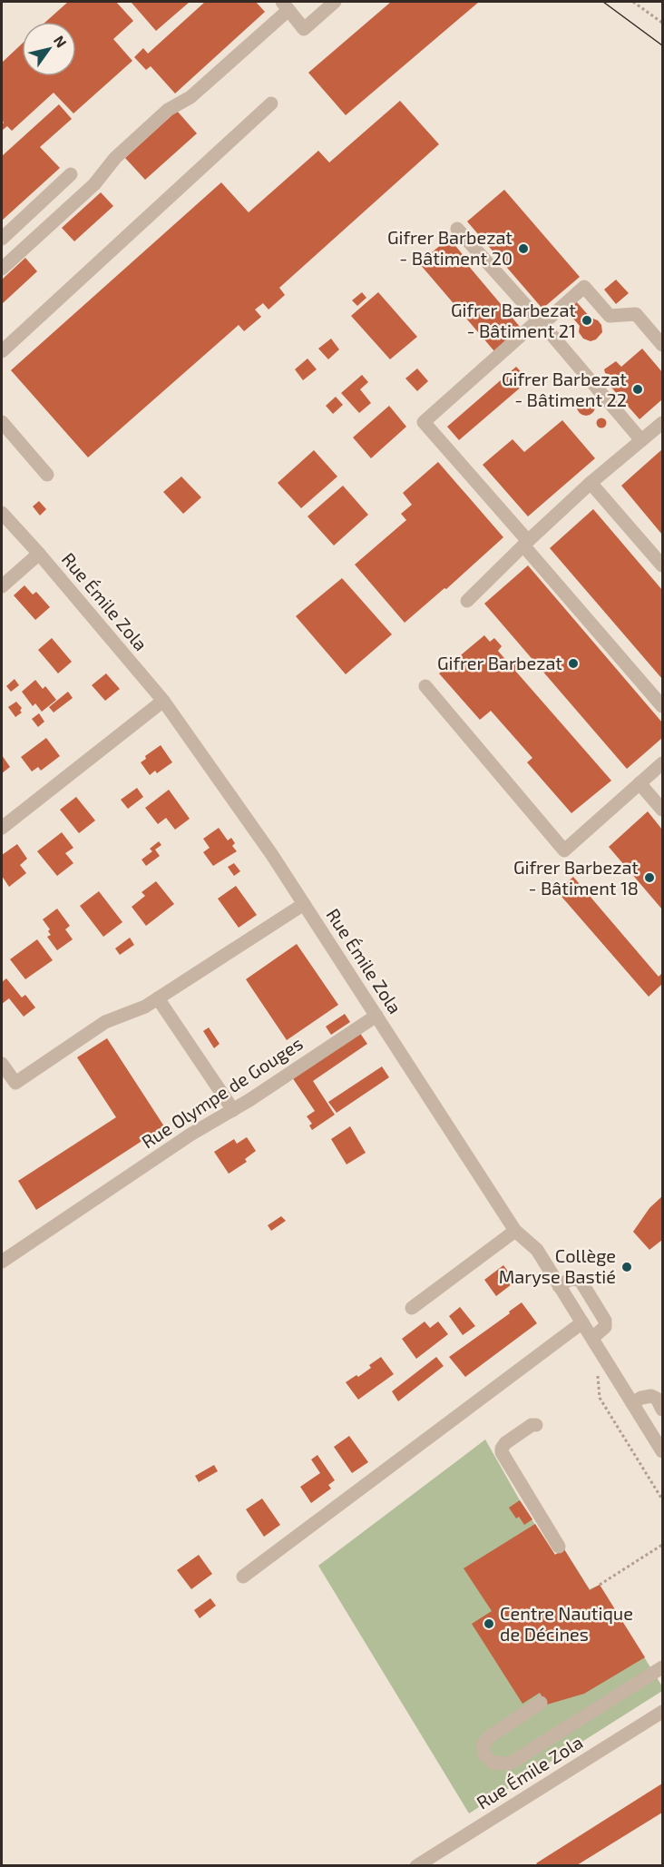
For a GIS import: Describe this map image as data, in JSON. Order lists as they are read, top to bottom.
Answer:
{
  "streets": {
    "street": ["Rue Émile Zola", "Rue Olympe de Gouges"]
  },
  "crossings": [
    ["Rue Émile Zola", "Rue Olympe de Gouges"]
  ],
  "places": [
    "Gifrer Barbezat - Bâtiment 20",
    "Gifrer Barbezat - Bâtiment 21",
    "Gifrer Barbezat - Bâtiment 22",
    "Gifrer Barbezat",
    "Gifrer Barbezat - Bâtiment 18",
    "Collège Maryse Bastié",
    "Centre Nautique de Décines"
  ],
  "north": "top right"
}
